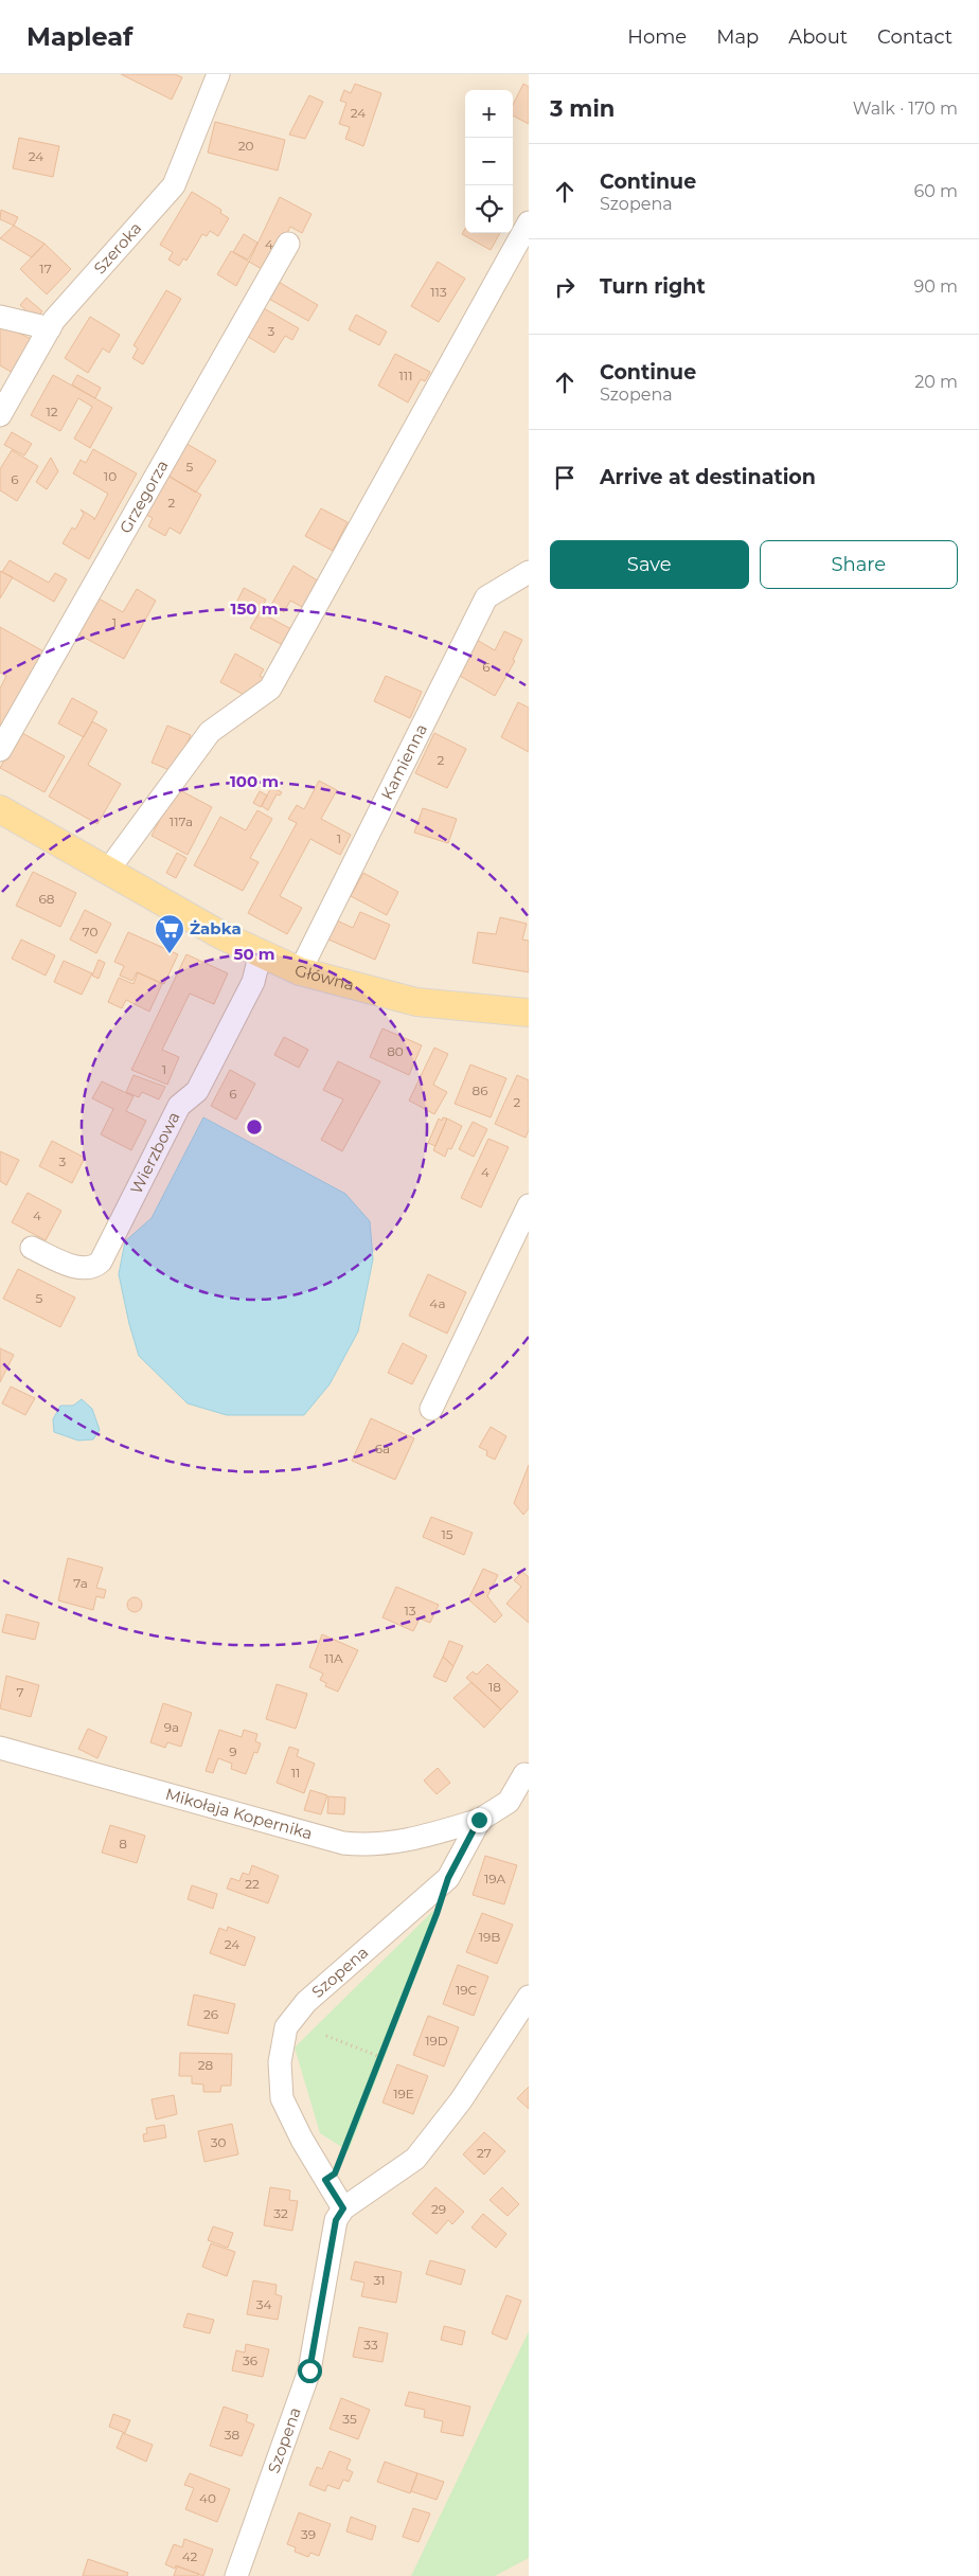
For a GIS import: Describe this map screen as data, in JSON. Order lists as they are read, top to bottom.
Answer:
{
  "streets": {
    "main road": ["Główna"],
    "street": [
      "Szeroka",
      "Grzegorza",
      "Kamienna",
      "Wierzbowa",
      "Mikołaja Kopernika",
      "Szopena"
    ]
  },
  "crossings": [
    ["Kamienna", "Główna"],
    ["Główna", "Wierzbowa"],
    ["Mikołaja Kopernika", "Szopena"]
  ],
  "places": {
    "supermarket": ["Żabka"]
  },
  "house_numbers": [
    "24",
    "20",
    "24",
    "4",
    "17",
    "113",
    "3",
    "111",
    "12",
    "5",
    "10",
    "6",
    "2",
    "1",
    "6",
    "2",
    "117a",
    "1",
    "68",
    "70",
    "80",
    "1",
    "86",
    "6",
    "2",
    "3",
    "4",
    "4",
    "5",
    "4a",
    "6a",
    "15",
    "7a",
    "13",
    "11A",
    "18",
    "7",
    "9a",
    "9",
    "11",
    "8",
    "19A",
    "22",
    "19B",
    "24",
    "19C",
    "26",
    "19D",
    "28",
    "19E",
    "30",
    "27",
    "29",
    "32",
    "31",
    "34",
    "33",
    "36",
    "35",
    "38",
    "40",
    "39",
    "42"
  ],
  "page": {
    "header": "Mapleaf",
    "nav": [
      "Home",
      "Map",
      "About",
      "Contact"
    ],
    "heading": ["3 min", "Walk · 170 m"],
    "map_buttons": ["+", "−"],
    "list": [
      ["Continue", "Szopena", "60 m"],
      ["Turn right", "90 m"],
      ["Continue", "Szopena", "20 m"],
      "Arrive at destination"
    ],
    "buttons": ["Save", "Share"]
  },
  "rings": ["150 m", "100 m", "50 m"]
}
